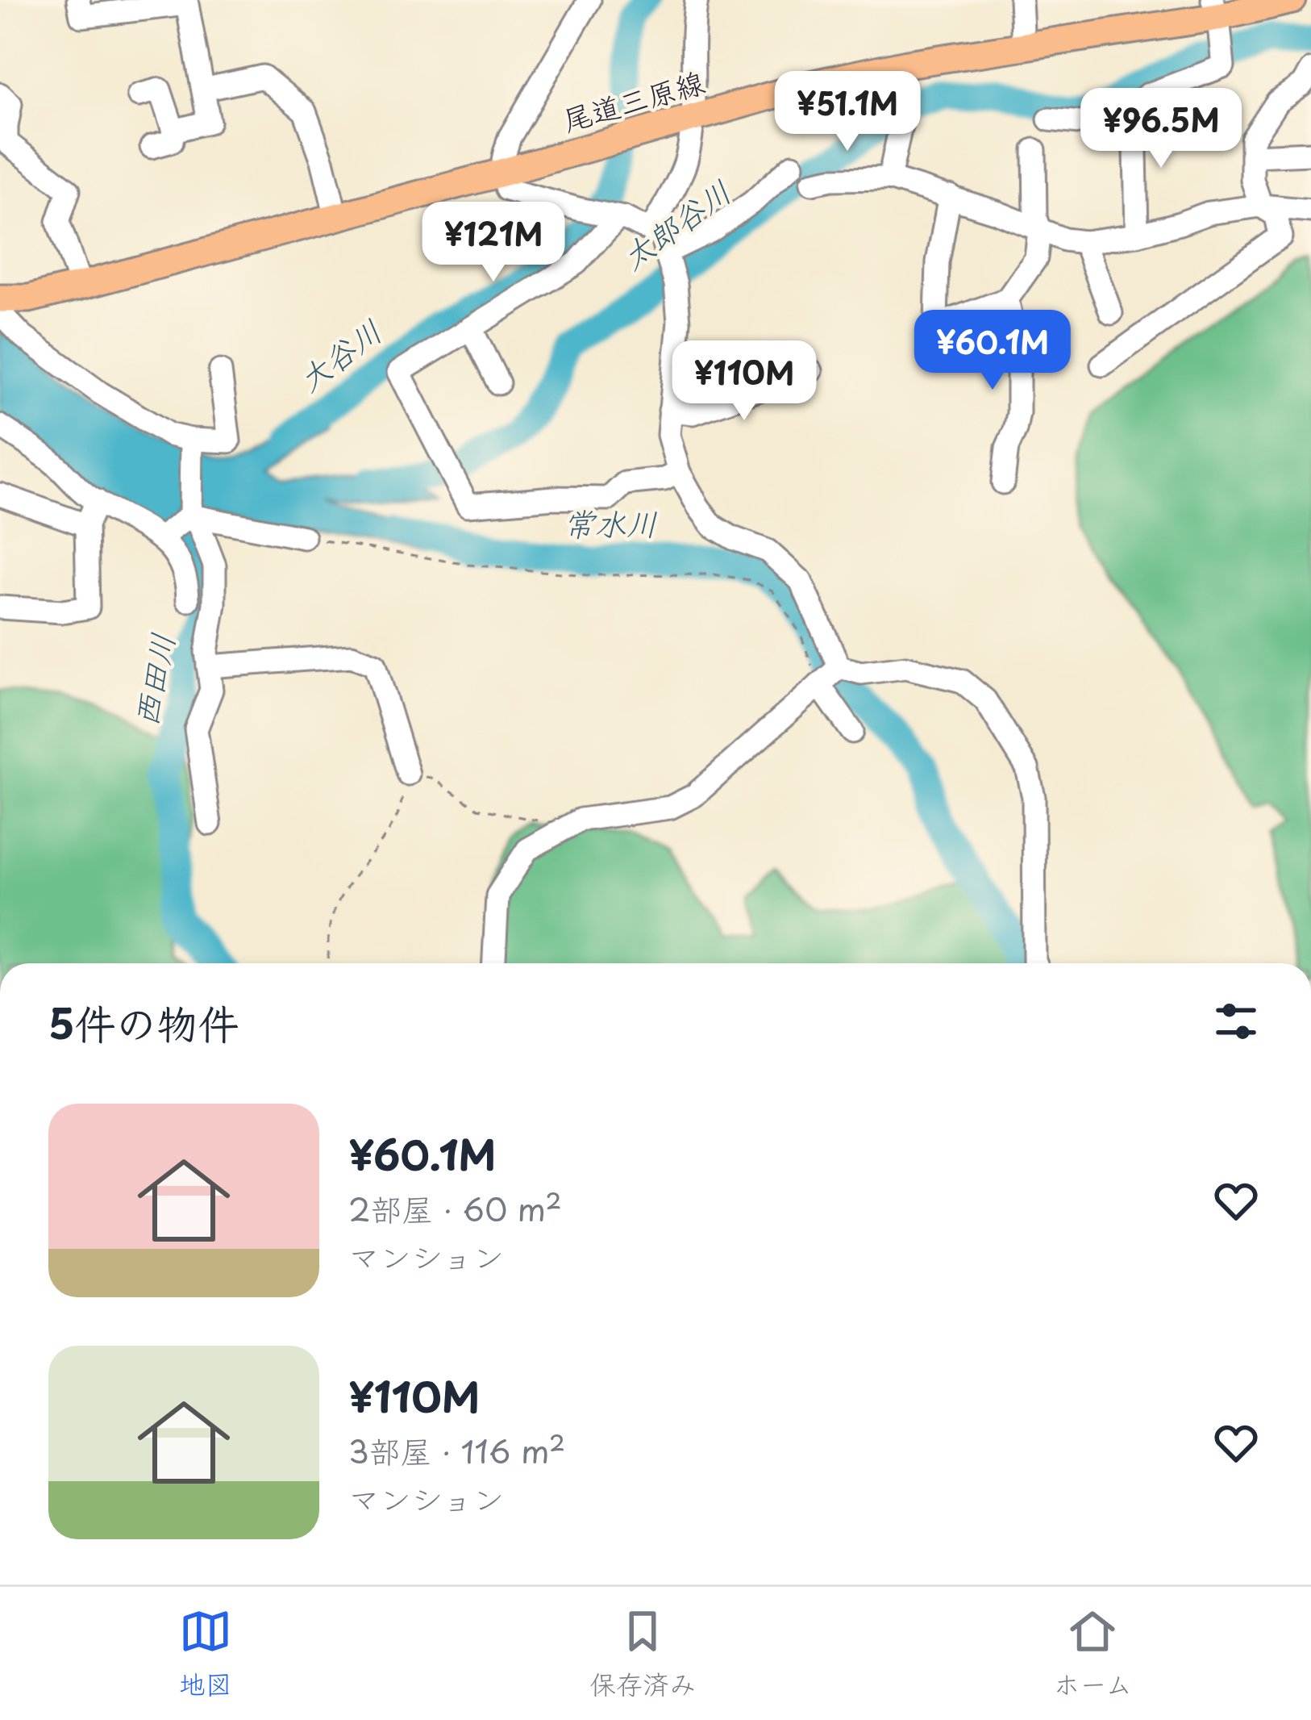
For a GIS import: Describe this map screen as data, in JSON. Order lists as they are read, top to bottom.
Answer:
{
  "streets": {
    "main road": ["尾道三原線"]
  },
  "water": [
    "太郎谷川",
    "大谷川",
    "常水川",
    "西田川"
  ],
  "page": {
    "price": [
      "¥51.1M",
      "¥96.5M",
      "¥121M",
      "¥60.1M",
      "¥110M"
    ],
    "heading": "5件の物件",
    "list": [
      {
        "name": "¥60.1M",
        "note": "2部屋 · 60 m² · マンション"
      },
      {
        "name": "¥110M",
        "note": "3部屋 · 116 m² · マンション"
      }
    ],
    "tabs": ["地図", "保存済み", "ホーム"]
  }
}
